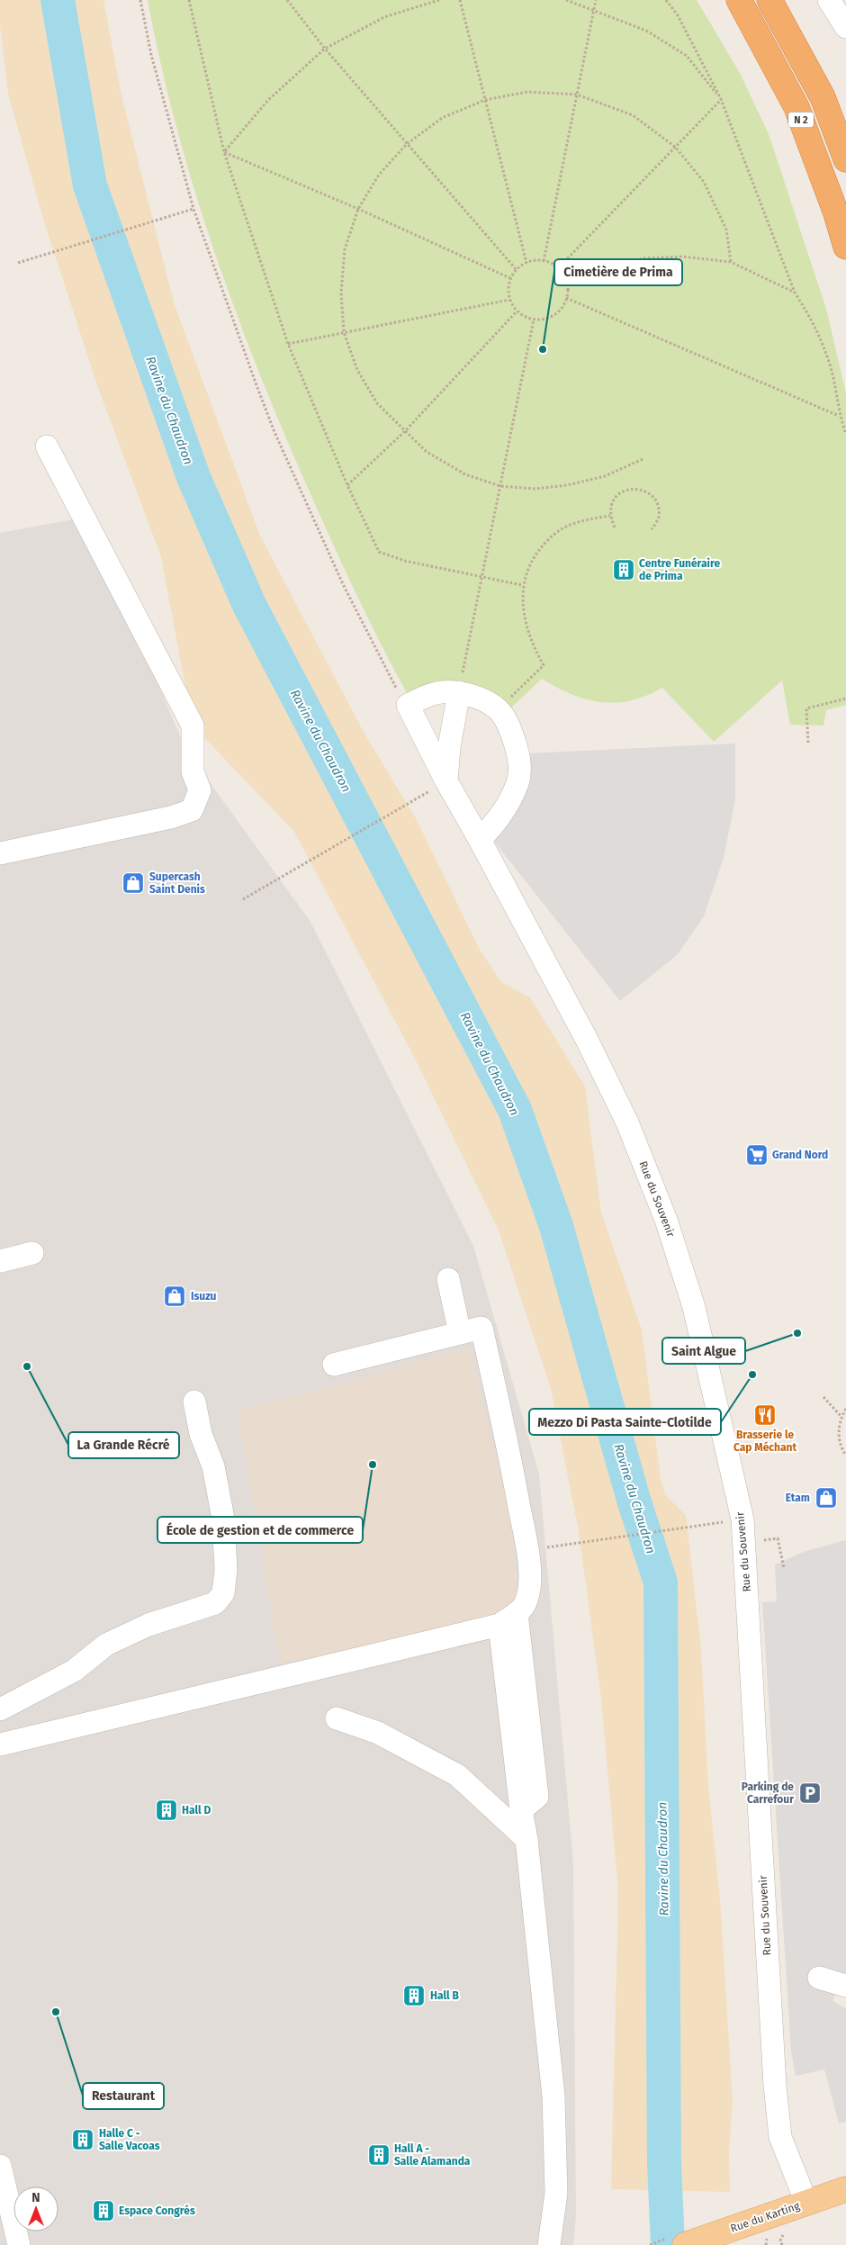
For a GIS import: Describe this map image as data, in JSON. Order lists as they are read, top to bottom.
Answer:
{
  "streets": {
    "highway": ["N 2"],
    "main road": ["Rue du Karting"],
    "street": ["Rue du Souvenir"]
  },
  "crossings": [
    ["Rue du Souvenir", "Rue du Karting"]
  ],
  "water": ["Ravine du Chaudron"],
  "places": {
    "other": [
      "Cimetière de Prima",
      "Saint Algue",
      "La Grande Récré",
      "Mezzo Di Pasta Sainte-Clotilde",
      "École de gestion et de commerce",
      "Restaurant"
    ],
    "building": [
      "Centre Funéraire de Prima",
      "Hall D",
      "Hall B",
      "Halle C - Salle Vacoas",
      "Hall A - Salle Alamanda",
      "Espace Congrés"
    ],
    "shop": ["Supercash Saint Denis", "Isuzu", "Etam"],
    "supermarket": ["Grand Nord"],
    "restaurant": ["Brasserie le Cap Méchant"],
    "parking": ["Parking de Carrefour"]
  },
  "north": "top"
}
